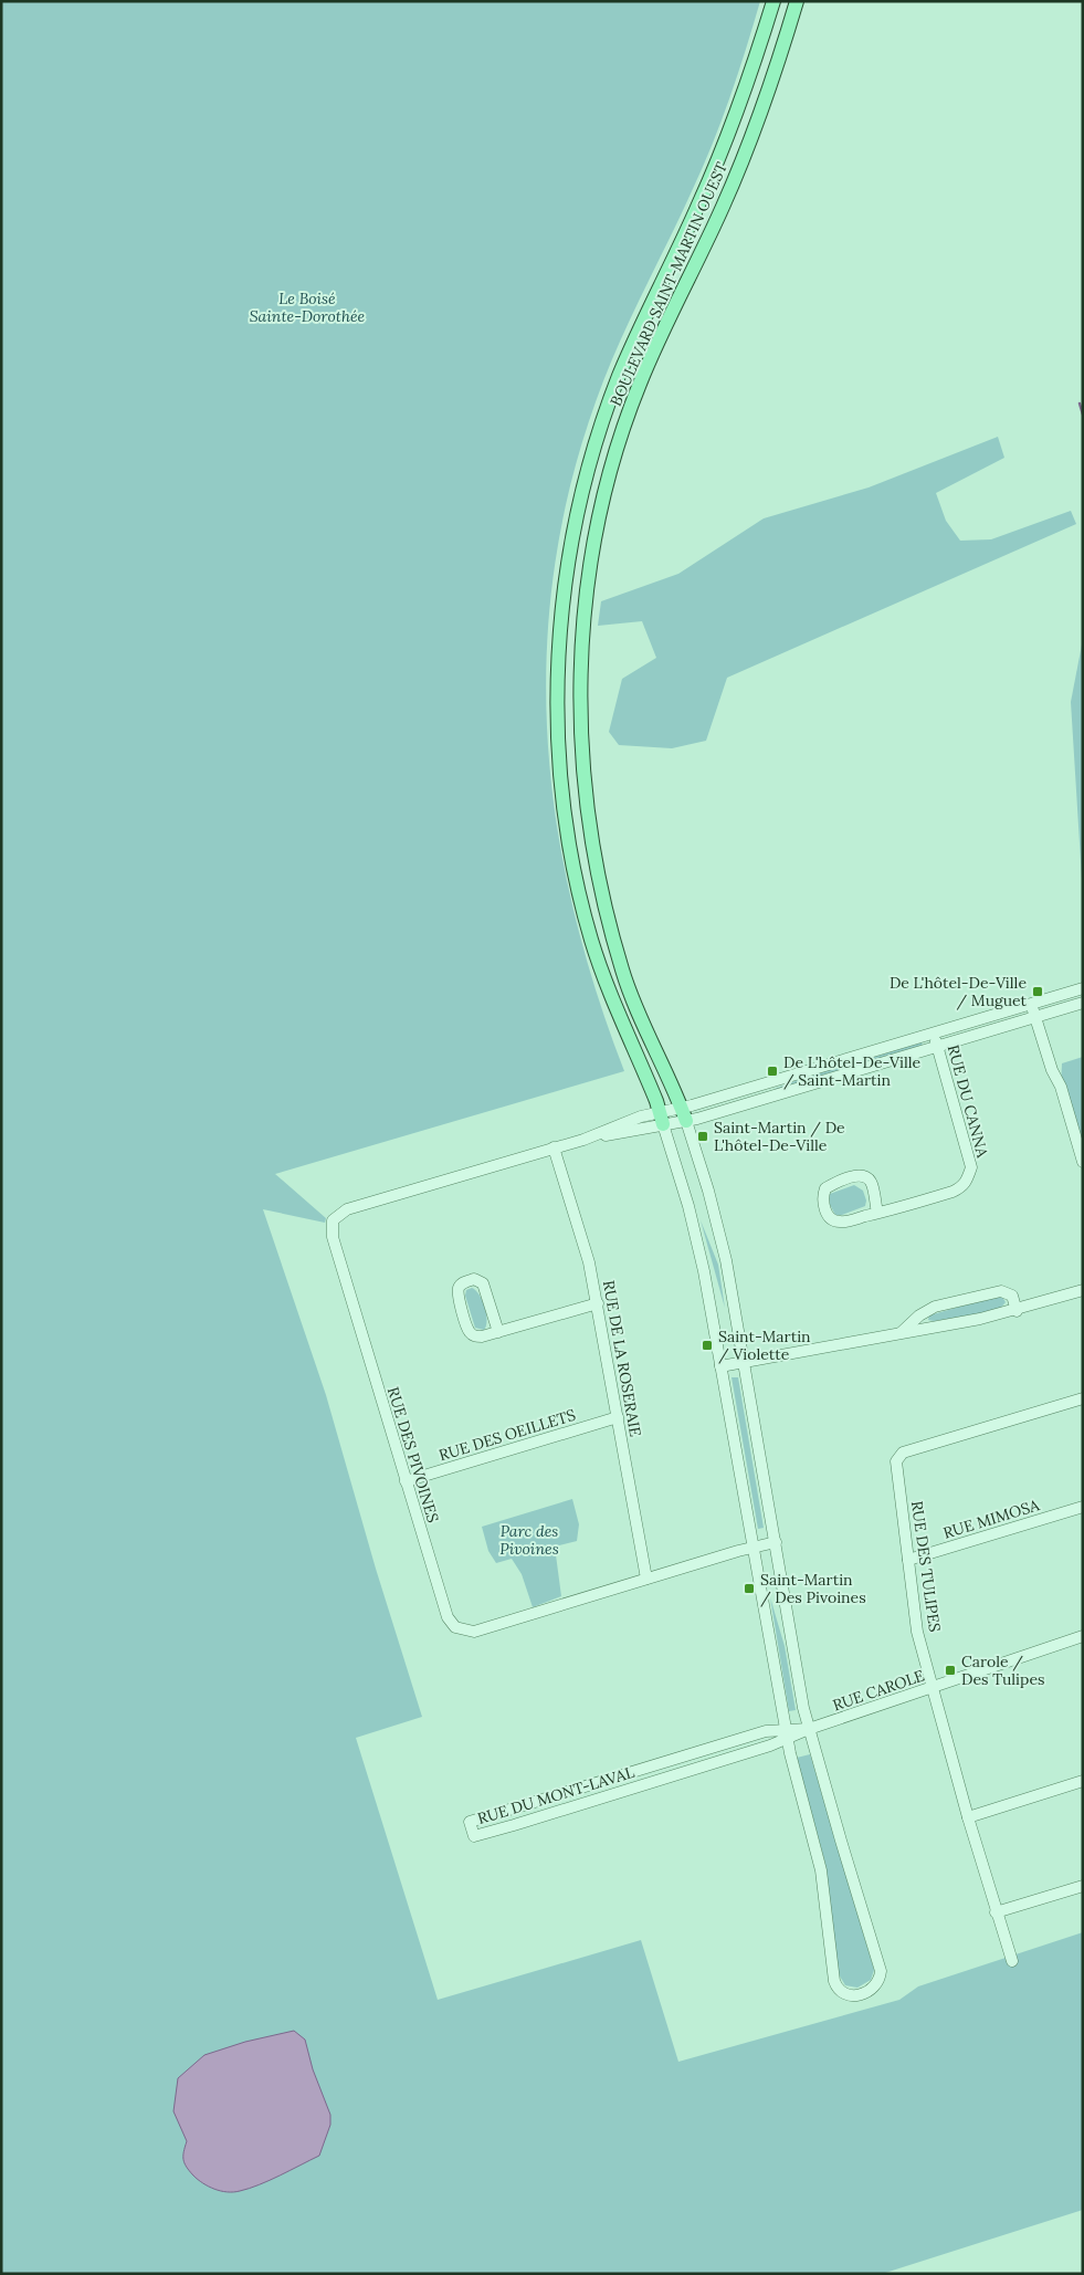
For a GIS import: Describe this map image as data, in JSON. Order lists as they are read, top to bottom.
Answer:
{
  "streets": {
    "main road": ["BOULEVARD SAINT-MARTIN OUEST"],
    "street": [
      "RUE DU CANNA",
      "RUE DE LA ROSERAIE",
      "RUE DES OEILLETS",
      "RUE DES PIVOINES",
      "RUE MIMOSA",
      "RUE DES TULIPES",
      "RUE CAROLE",
      "RUE DU MONT-LAVAL"
    ]
  },
  "crossings": [
    ["BOULEVARD SAINT-MARTIN OUEST", "RUE DES PIVOINES"],
    ["BOULEVARD SAINT-MARTIN OUEST", "RUE CAROLE"],
    ["BOULEVARD SAINT-MARTIN OUEST", "RUE DU MONT-LAVAL"],
    ["RUE DE LA ROSERAIE", "RUE DES OEILLETS"],
    ["RUE DE LA ROSERAIE", "RUE DES PIVOINES"],
    ["RUE DES OEILLETS", "RUE DES PIVOINES"],
    ["RUE MIMOSA", "RUE DES TULIPES"],
    ["RUE DES TULIPES", "RUE CAROLE"],
    ["RUE CAROLE", "RUE DU MONT-LAVAL"]
  ],
  "parks": ["Le Boisé Sainte-Dorothée", "Parc des Pivoines"],
  "places": {
    "transit": [
      "De L'hôtel-De-Ville / Muguet",
      "De L'hôtel-De-Ville / Saint-Martin",
      "Saint-Martin / De L'hôtel-De-Ville",
      "Saint-Martin / Violette",
      "Saint-Martin / Des Pivoines",
      "Carole / Des Tulipes"
    ]
  }
}
